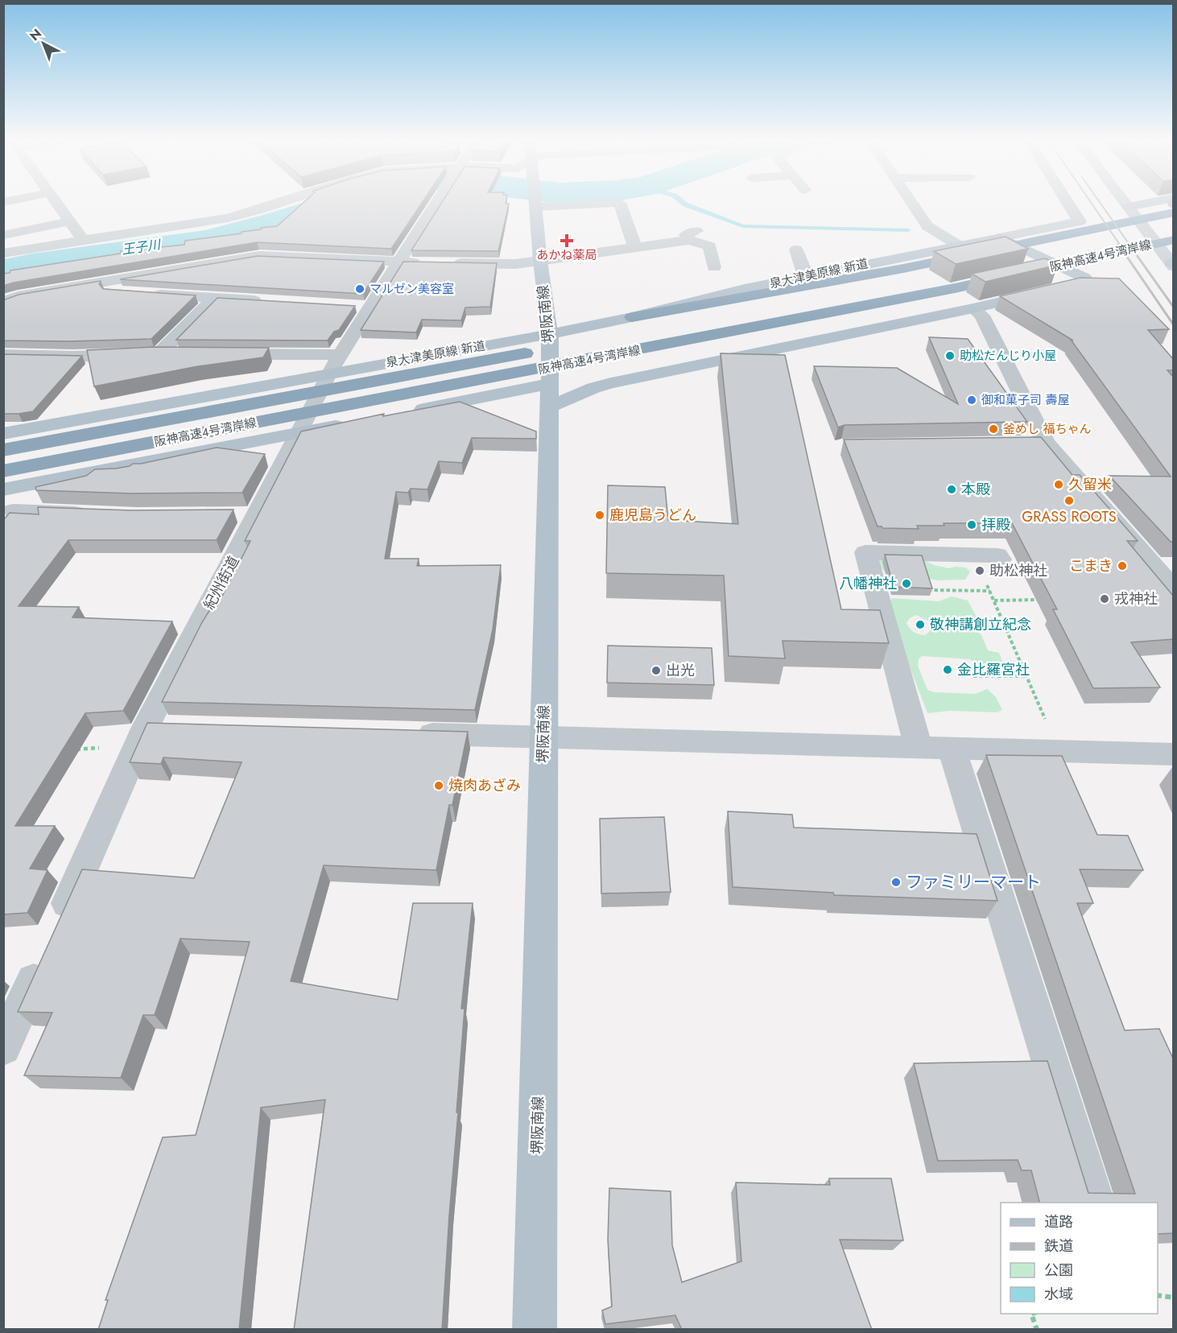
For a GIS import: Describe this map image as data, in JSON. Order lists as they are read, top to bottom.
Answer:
{
  "streets": {
    "highway": ["阪神高速4号湾岸線"],
    "main road": ["泉大津美原線 新道", "堺阪南線"],
    "street": ["紀州街道"]
  },
  "crossings": [
    ["泉大津美原線 新道", "堺阪南線"],
    ["泉大津美原線 新道", "紀州街道"]
  ],
  "water": ["王子川"],
  "places": {
    "health": ["あかね薬局"],
    "other": [
      "マルゼン美容室",
      "助松だんじり小屋",
      "御和菓子司 壽屋",
      "釜めし 福ちゃん",
      "久留米",
      "本殿",
      "GRASS ROOTS",
      "鹿児島うどん",
      "拝殿",
      "こまき",
      "助松神社",
      "八幡神社",
      "戎神社",
      "敬神講創立紀念",
      "金比羅宮社",
      "出光",
      "焼肉あざみ",
      "ファミリーマート"
    ]
  },
  "legend": [
    "道路",
    "鉄道",
    "公園",
    "水域"
  ],
  "north": "top left"
}
